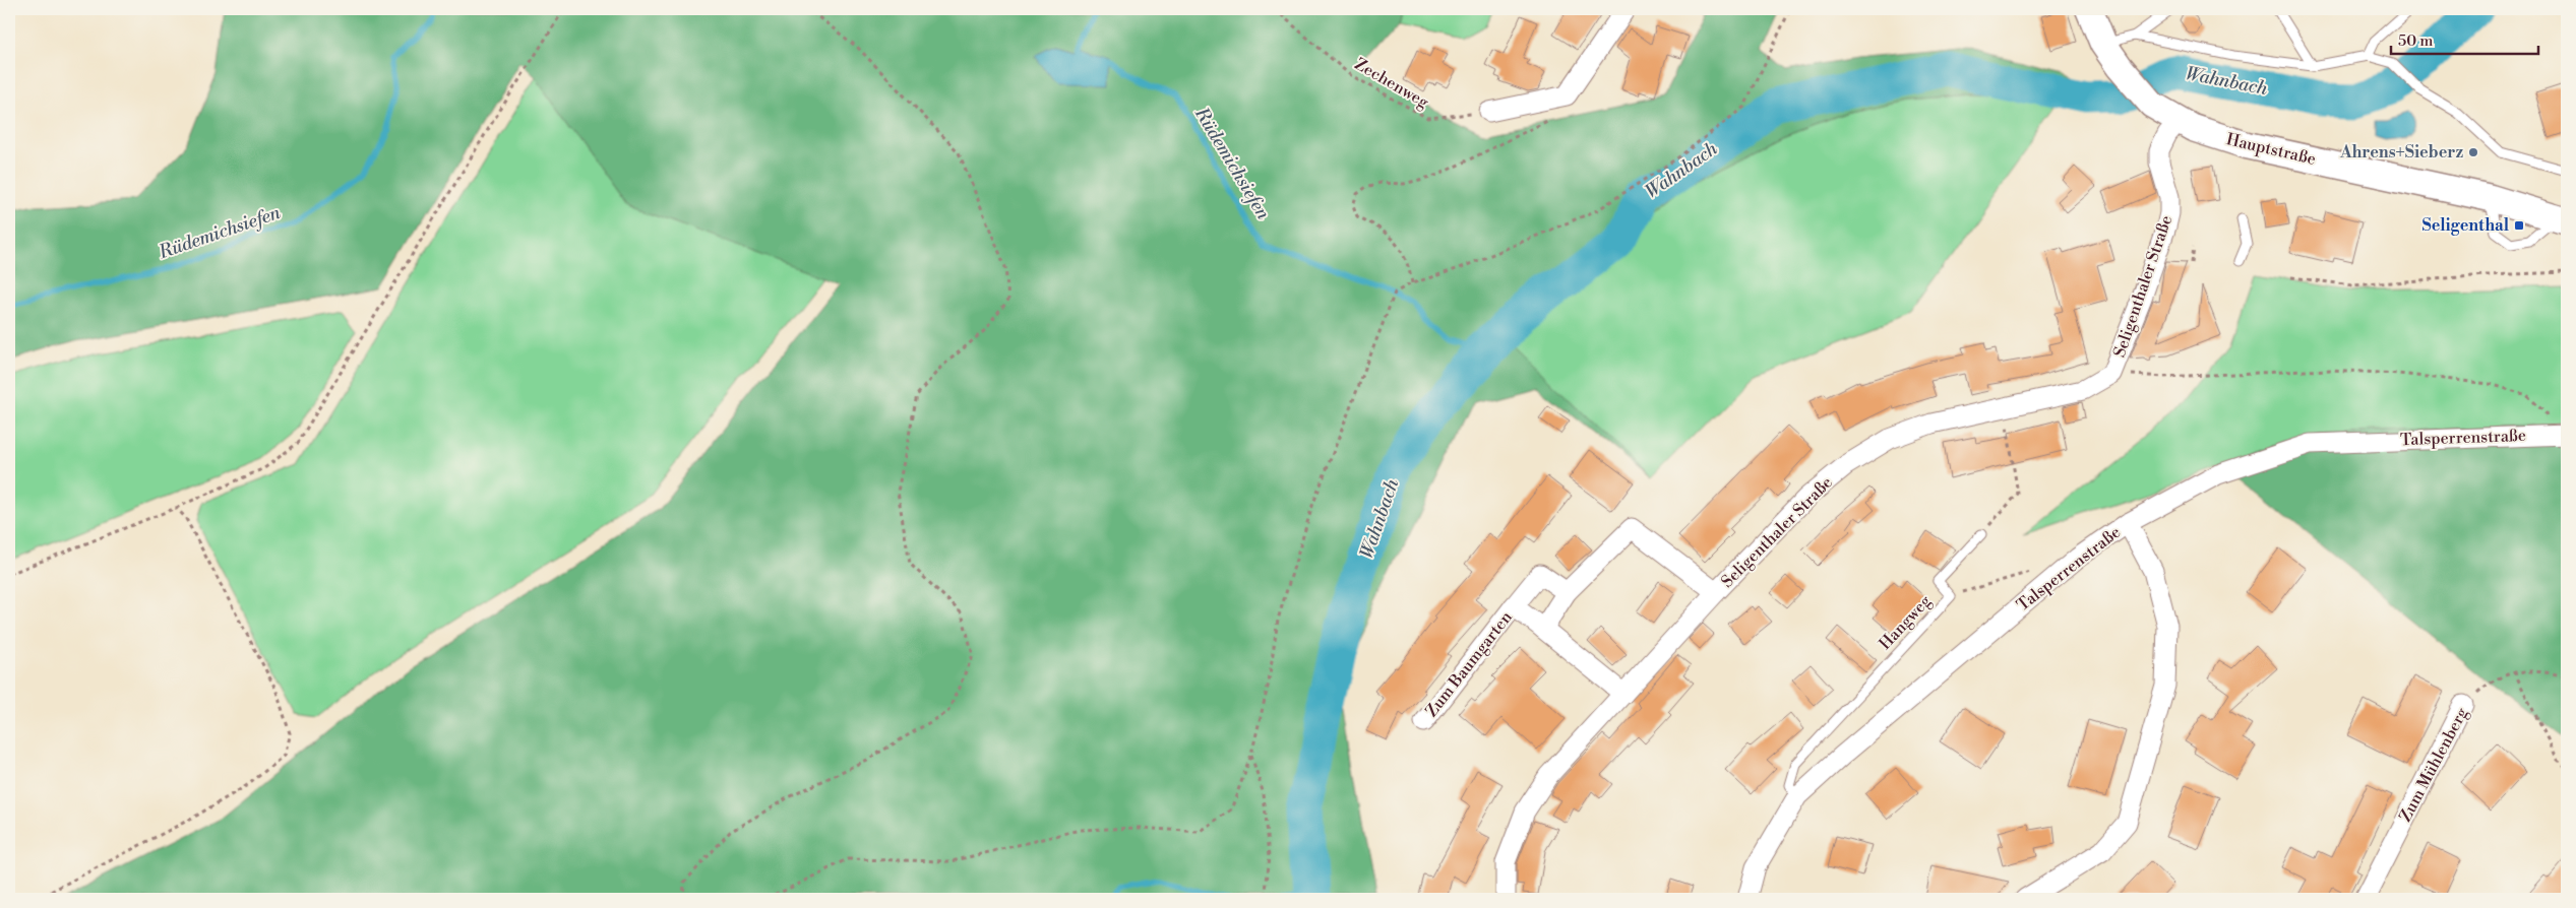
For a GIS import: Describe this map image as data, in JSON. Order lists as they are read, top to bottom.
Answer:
{
  "streets": {
    "main road": ["Hauptstraße"],
    "street": [
      "Seligenthaler Straße",
      "Talsperrenstraße",
      "Zum Baumgarten",
      "Zum Mühlenberg"
    ],
    "lane": ["Hangweg"],
    "path": ["Zechenweg"]
  },
  "crossings": [
    ["Hauptstraße", "Seligenthaler Straße"],
    ["Seligenthaler Straße", "Zum Baumgarten"],
    ["Talsperrenstraße", "Hangweg"]
  ],
  "water": ["Wahnbach", "Rüdemichsiefen"],
  "places": {
    "other": ["Ahrens+Sieberz"],
    "transit": ["Seligenthal"]
  },
  "scale_bar": "50 m"
}
